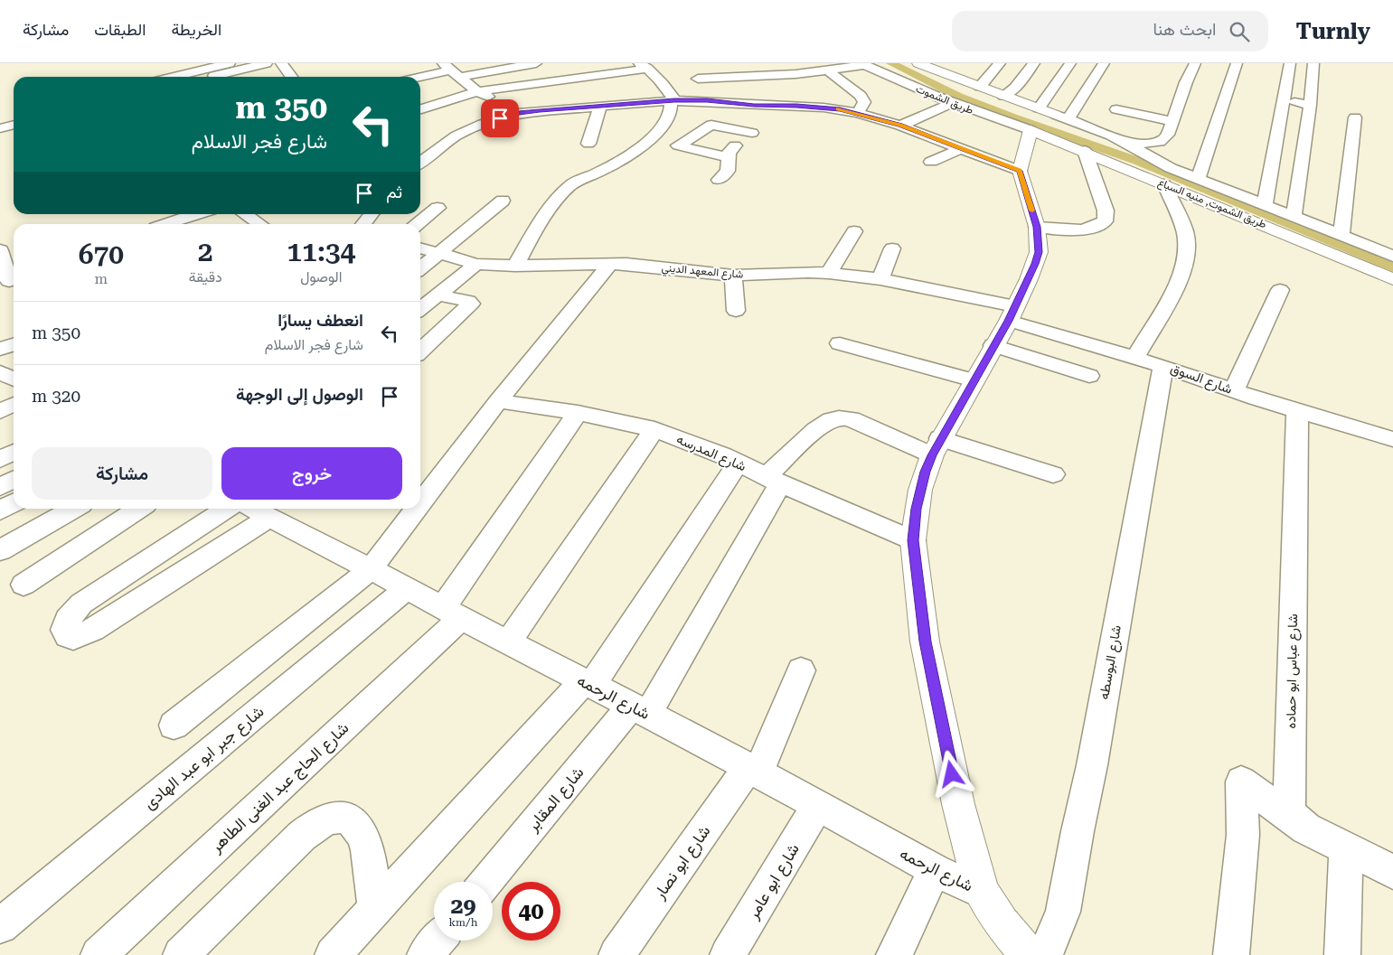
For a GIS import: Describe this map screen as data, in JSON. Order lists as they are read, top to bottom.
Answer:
{
  "streets": {
    "street": [
      "طريق الشموت",
      "طريق الشموت, منيه السباع",
      "شارع المعهد الديني",
      "شارع السوق",
      "شارع المدرسه",
      "شارع البوسطه",
      "شارع عباس ابو حماده",
      "شارع الرحمه",
      "شارع جبر ابو عبد الهادى",
      "شارع الحاج عبد الغنى الطاهر",
      "شارع المقابر",
      "شارع ابو نصار",
      "شارع ابو عامر"
    ]
  },
  "crossings": [
    ["طريق الشموت", "طريق الشموت, منيه السباع"],
    ["شارع المعهد الديني", "شارع السوق"],
    ["شارع المعهد الديني", "شارع الرحمه"],
    ["شارع السوق", "شارع البوسطه"],
    ["شارع السوق", "شارع عباس ابو حماده"],
    ["شارع السوق", "شارع الرحمه"],
    ["شارع المدرسه", "شارع الرحمه"],
    ["شارع المدرسه", "شارع الحاج عبد الغنى الطاهر"],
    ["شارع المدرسه", "شارع المقابر"],
    ["شارع الرحمه", "شارع جبر ابو عبد الهادى"],
    ["شارع الرحمه", "شارع الحاج عبد الغنى الطاهر"],
    ["شارع الرحمه", "شارع المقابر"],
    ["شارع الرحمه", "شارع ابو نصار"],
    ["شارع الرحمه", "شارع ابو عامر"]
  ],
  "page": {
    "header": "Turnly",
    "search": "ابحث هنا",
    "nav": ["الخريطة", "الطبقات", "مشاركة"],
    "turn": ["350 m", "شارع فجر الاسلام"],
    "then": "ثم",
    "eta": [
      "11:34",
      "الوصول",
      "2",
      "دقيقة",
      "670",
      "m"
    ],
    "list": [
      {
        "name": "انعطف يسارًا",
        "note": "شارع فجر الاسلام",
        "value": "350 m"
      },
      {
        "name": "الوصول إلى الوجهة",
        "value": "320 m"
      }
    ],
    "buttons": ["خروج", "مشاركة"],
    "speed": "29 km/h",
    "limit": "40"
  }
}
